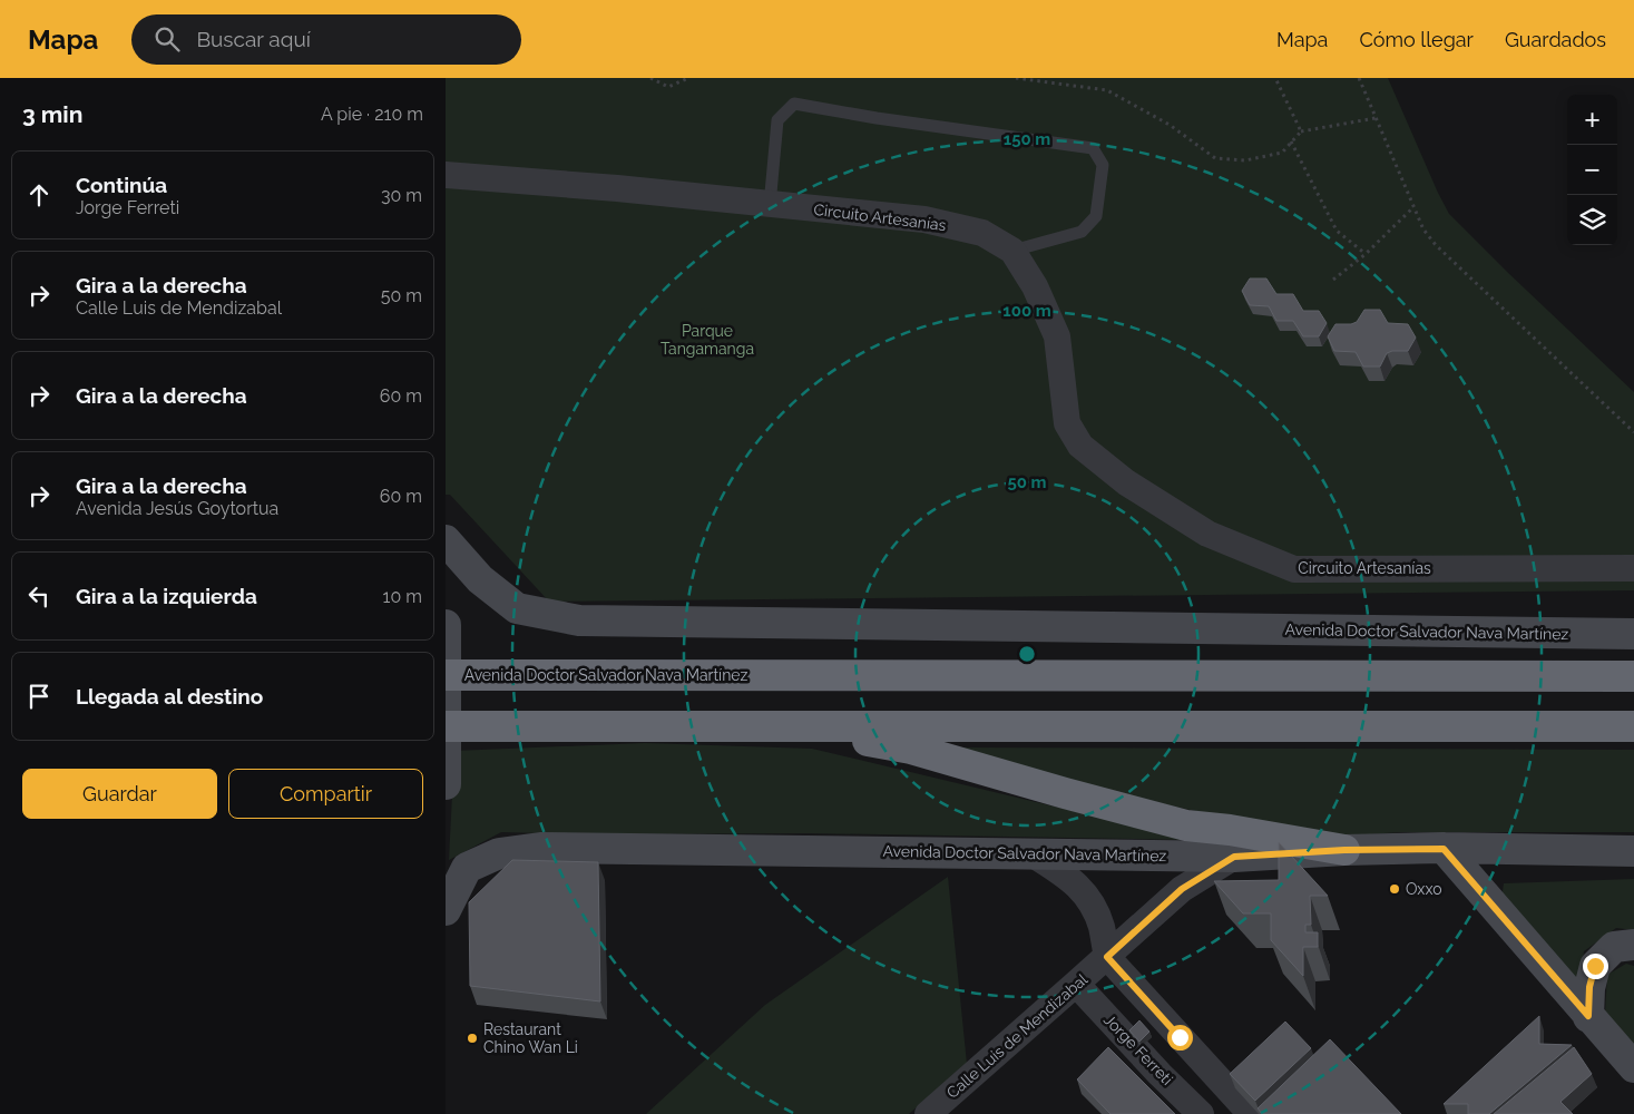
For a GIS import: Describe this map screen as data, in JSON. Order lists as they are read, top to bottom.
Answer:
{
  "streets": {
    "highway": ["Avenida Doctor Salvador Nava Martínez"],
    "street": ["Circuito Artesanías", "Calle Luis de Mendizabal", "Jorge Ferreti"]
  },
  "crossings": [
    ["Avenida Doctor Salvador Nava Martínez", "Calle Luis de Mendizabal"],
    ["Calle Luis de Mendizabal", "Jorge Ferreti"]
  ],
  "parks": ["Parque Tangamanga"],
  "places": ["Oxxo", "Restaurant Chino Wan Li"],
  "page": {
    "header": "Mapa",
    "search": "Buscar aquí",
    "nav": ["Mapa", "Cómo llegar", "Guardados"],
    "heading": ["3 min", "A pie · 210 m"],
    "map_buttons": ["+", "−"],
    "list": [
      ["Continúa", "Jorge Ferreti", "30 m"],
      ["Gira a la derecha", "Calle Luis de Mendizabal", "50 m"],
      ["Gira a la derecha", "60 m"],
      ["Gira a la derecha", "Avenida Jesús Goytortua", "60 m"],
      ["Gira a la izquierda", "10 m"],
      "Llegada al destino"
    ],
    "buttons": ["Guardar", "Compartir"]
  },
  "rings": ["150 m", "100 m", "50 m"]
}
